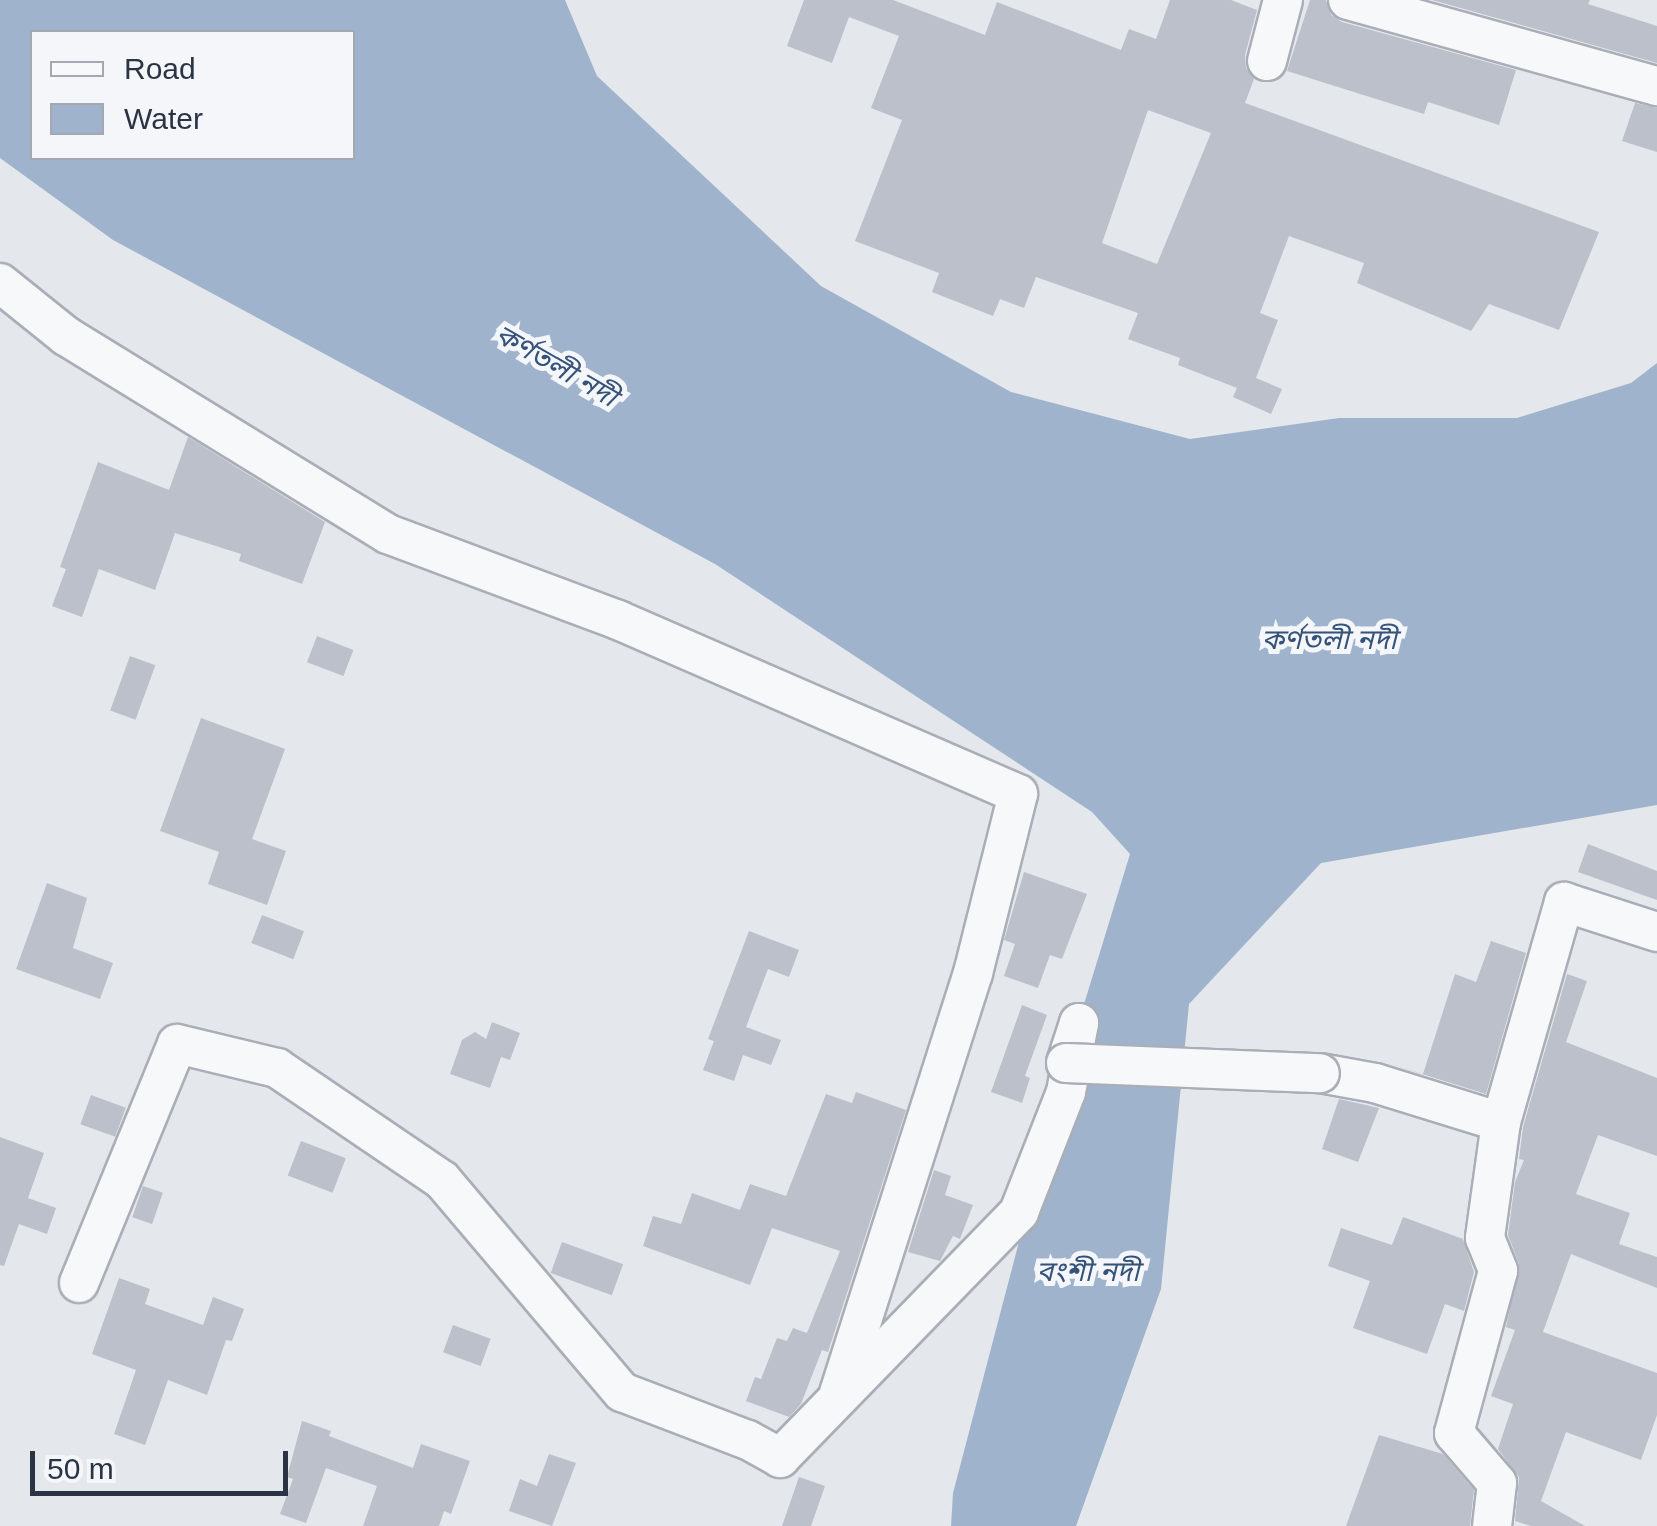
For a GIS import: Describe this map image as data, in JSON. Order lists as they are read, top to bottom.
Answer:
{
  "water": ["কর্ণতলী নদী", "বংশী নদী"],
  "legend": ["Road", "Water"],
  "scale_bar": "50 m"
}
